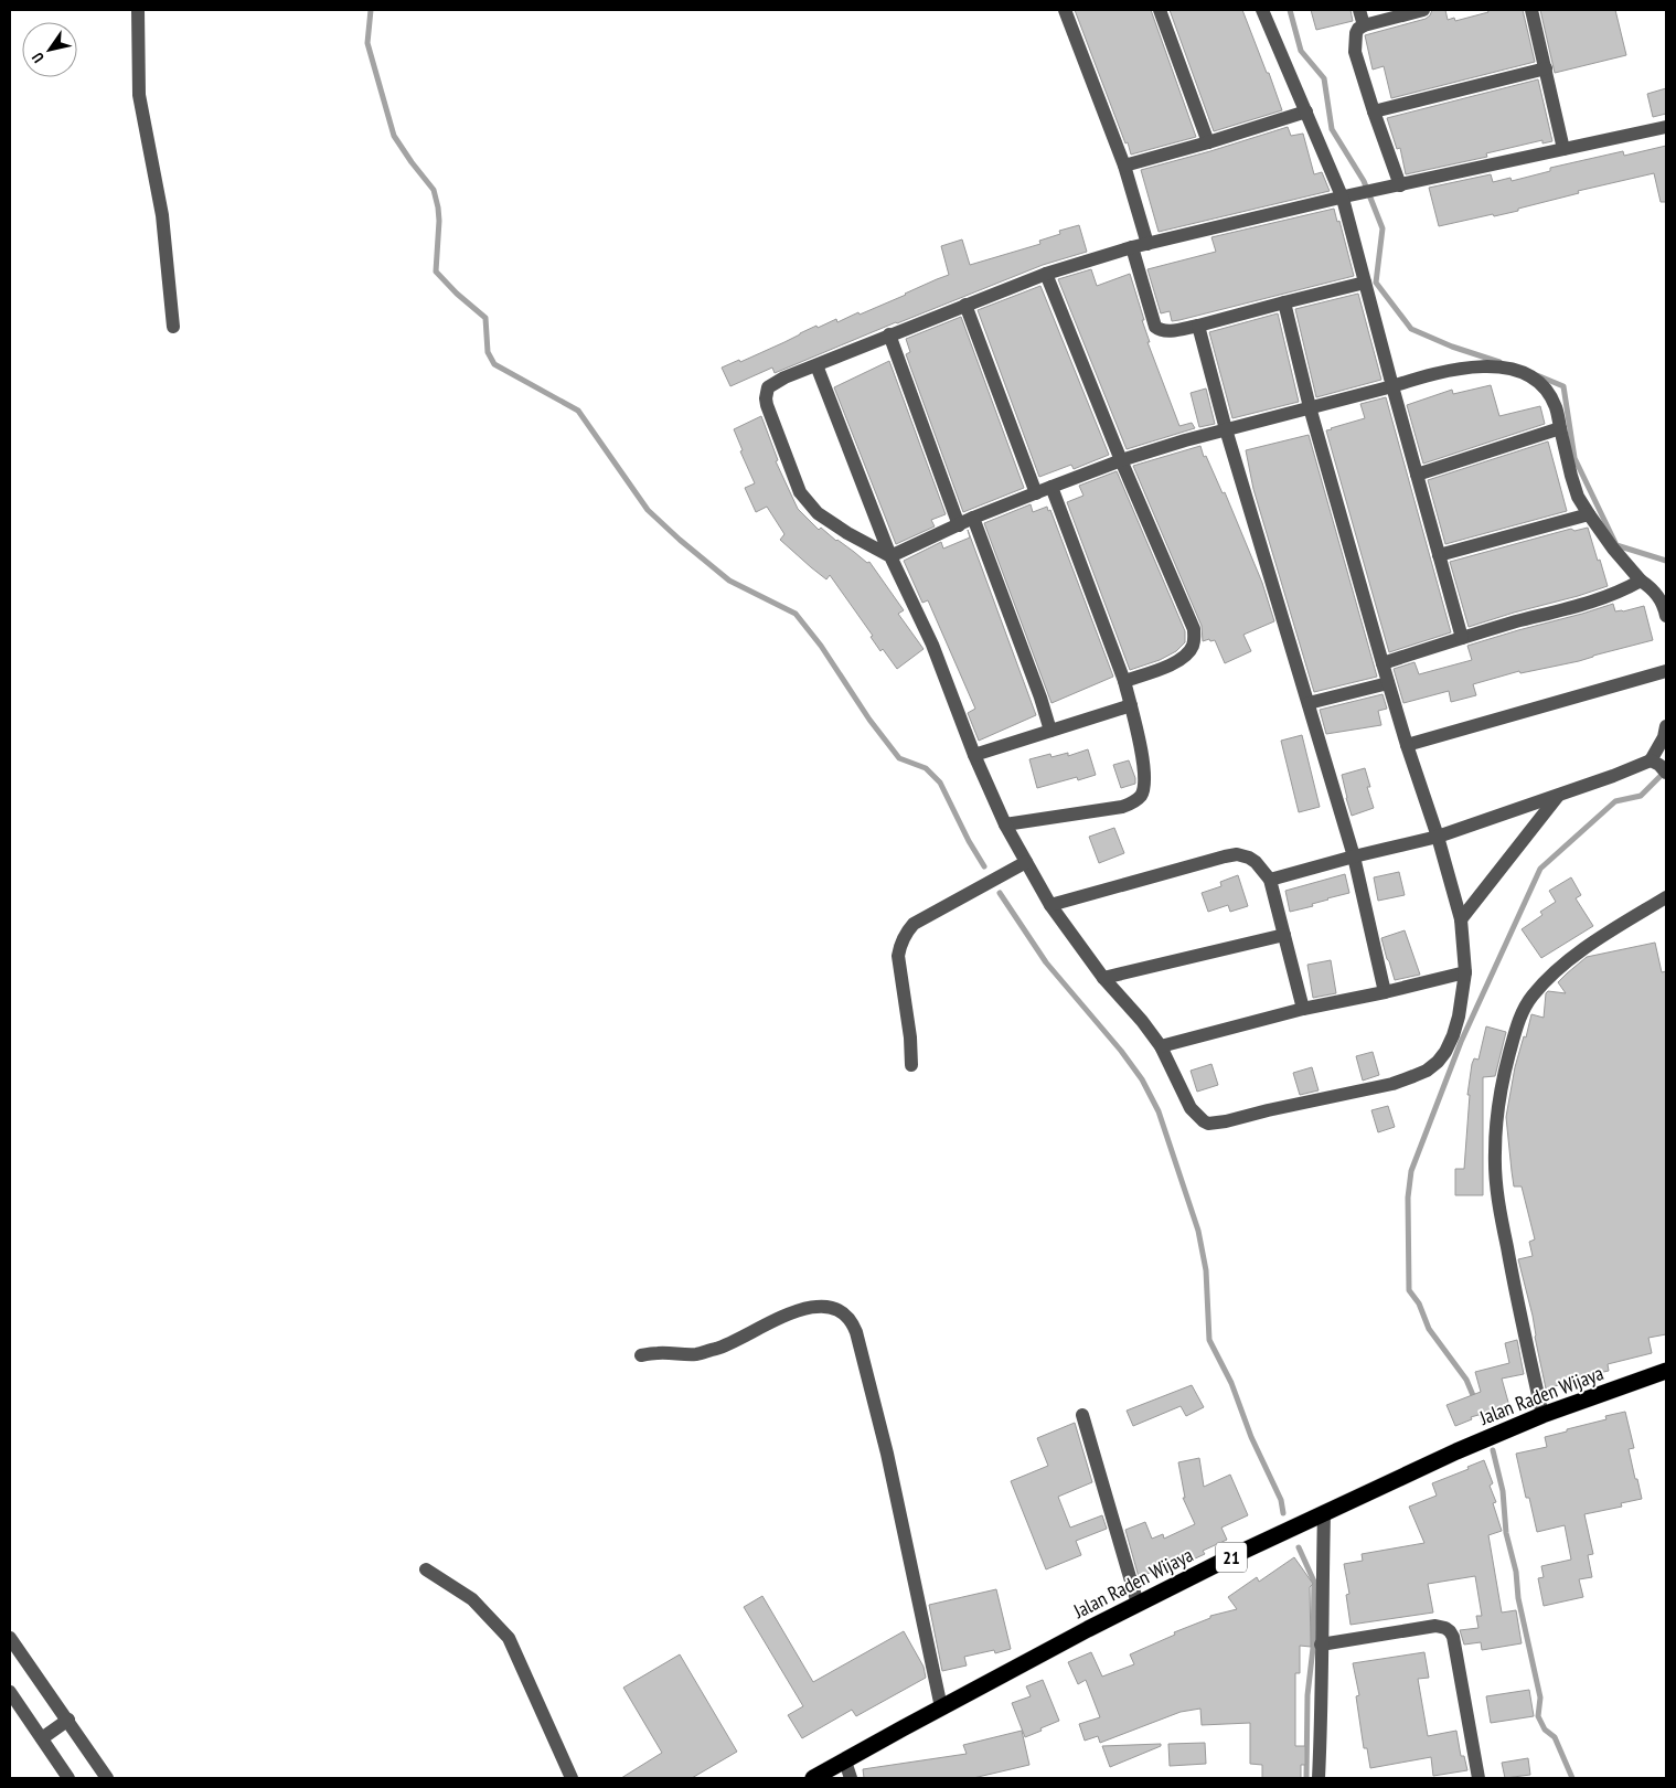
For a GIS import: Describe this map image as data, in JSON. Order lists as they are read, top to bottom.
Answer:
{
  "streets": {
    "highway": ["Jalan Raden Wijaya", "21"]
  },
  "north": "bottom left"
}
